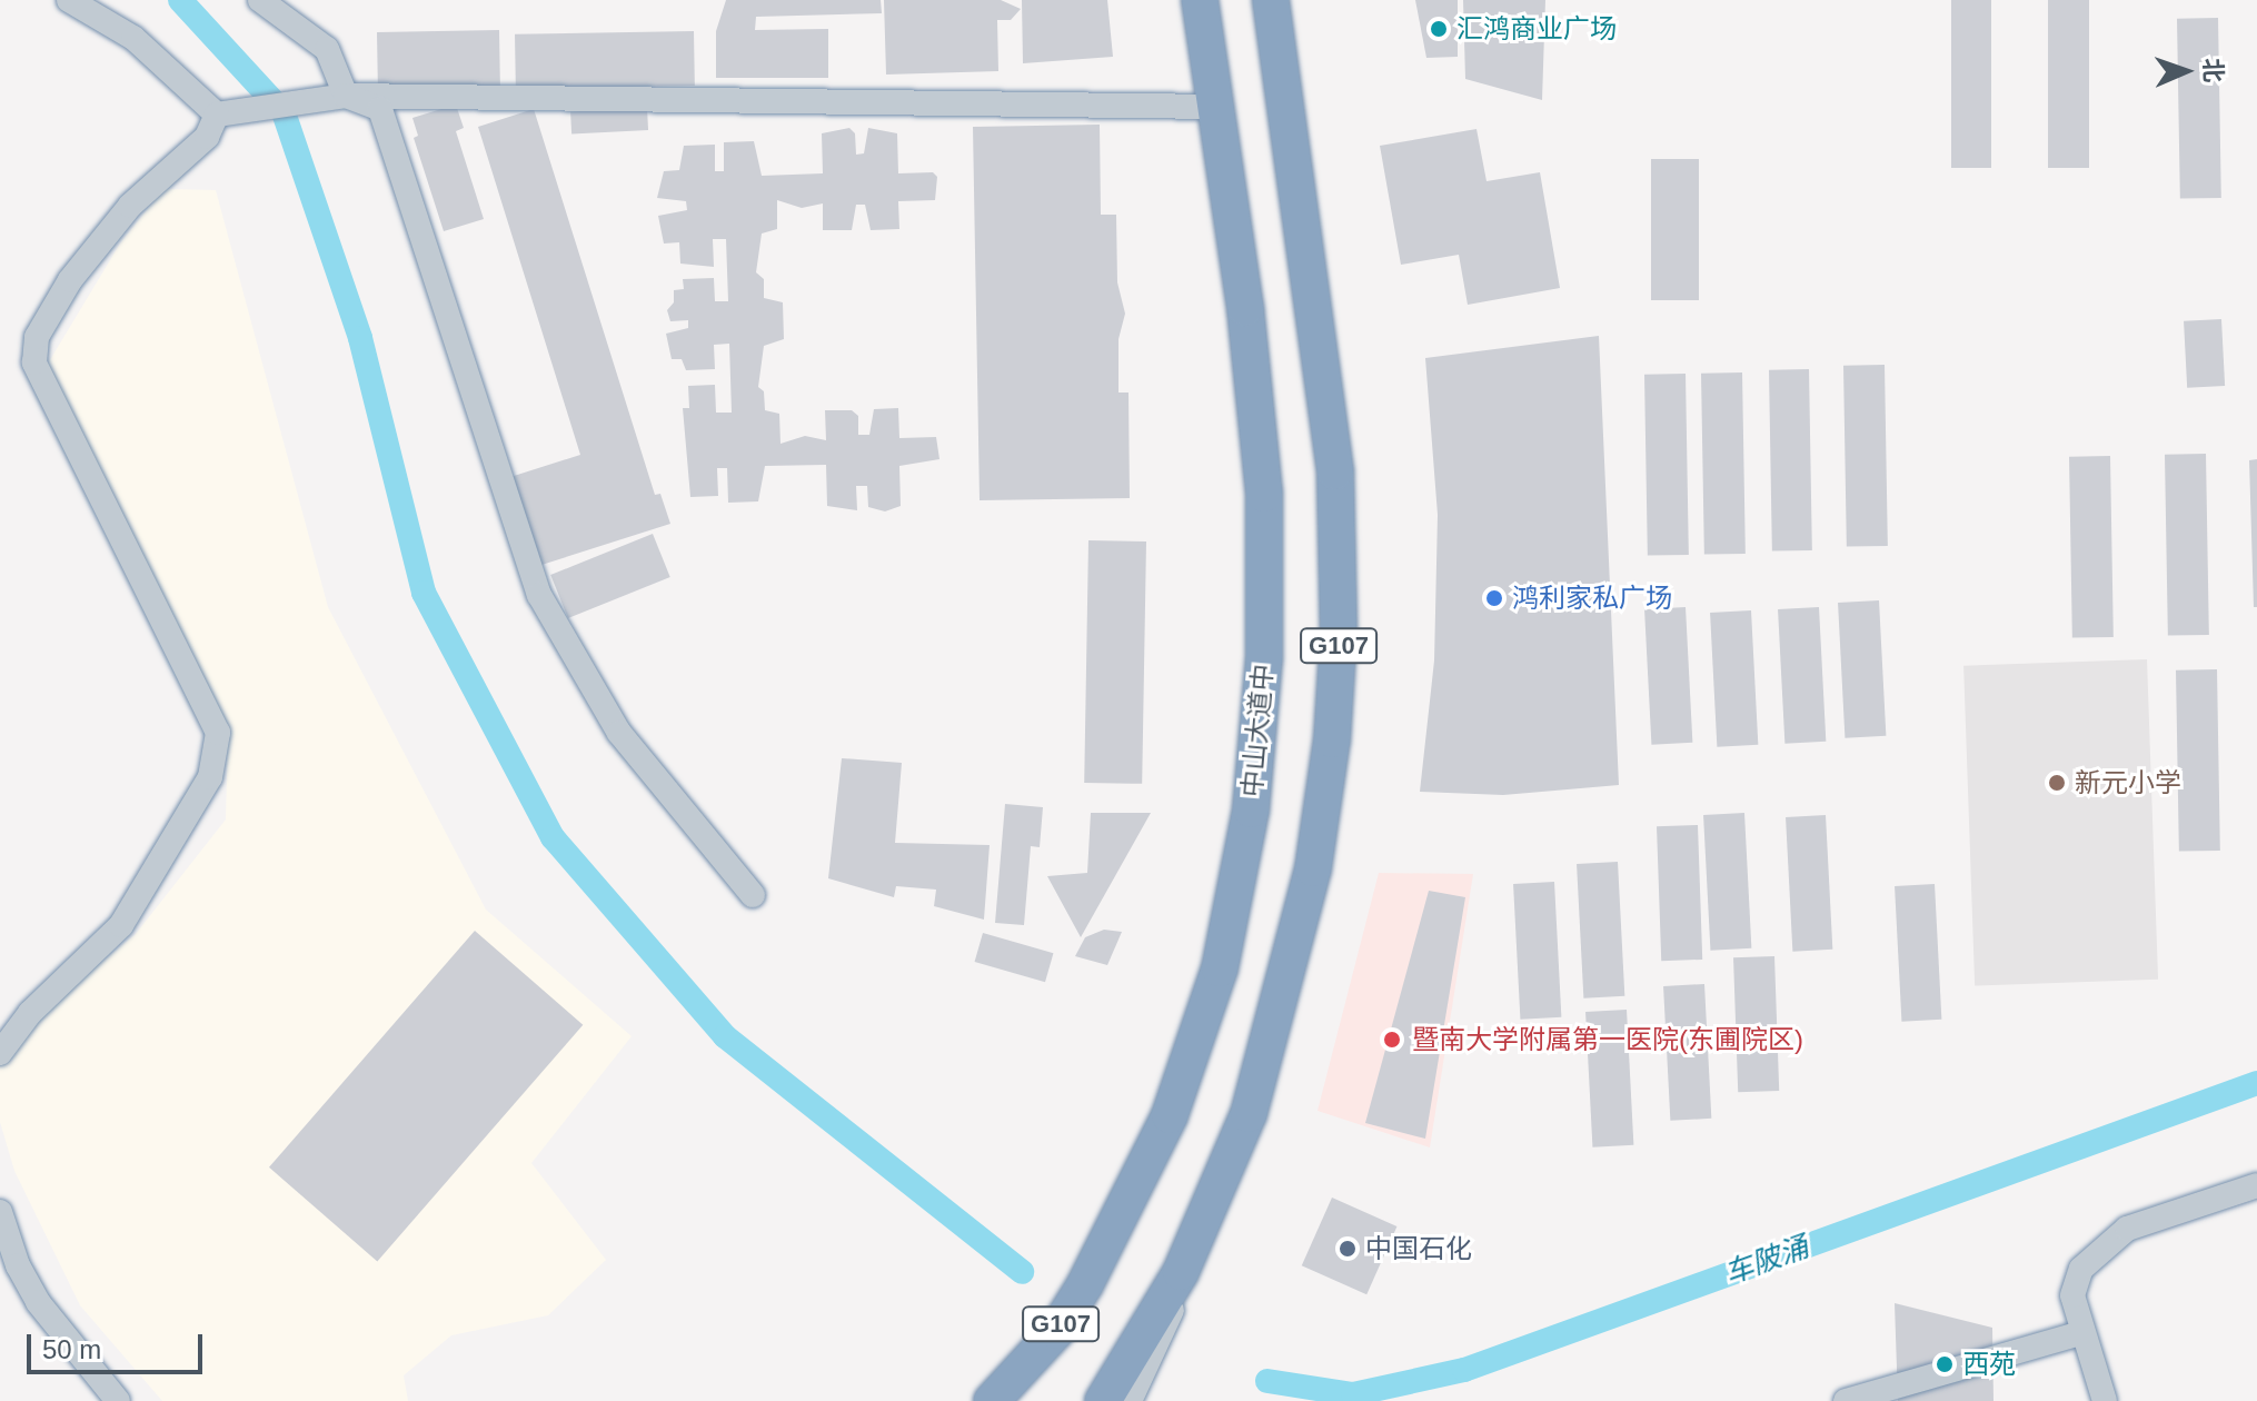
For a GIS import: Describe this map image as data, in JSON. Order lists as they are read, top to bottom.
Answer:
{
  "streets": {
    "highway": ["G107", "中山大道中"]
  },
  "water": ["车陂涌"],
  "places": [
    "汇鸿商业广场",
    "鸿利家私广场",
    "新元小学",
    "暨南大学附属第一医院(东圃院区)",
    "中国石化",
    "西苑"
  ],
  "scale_bar": "50 m",
  "north": "right"
}
